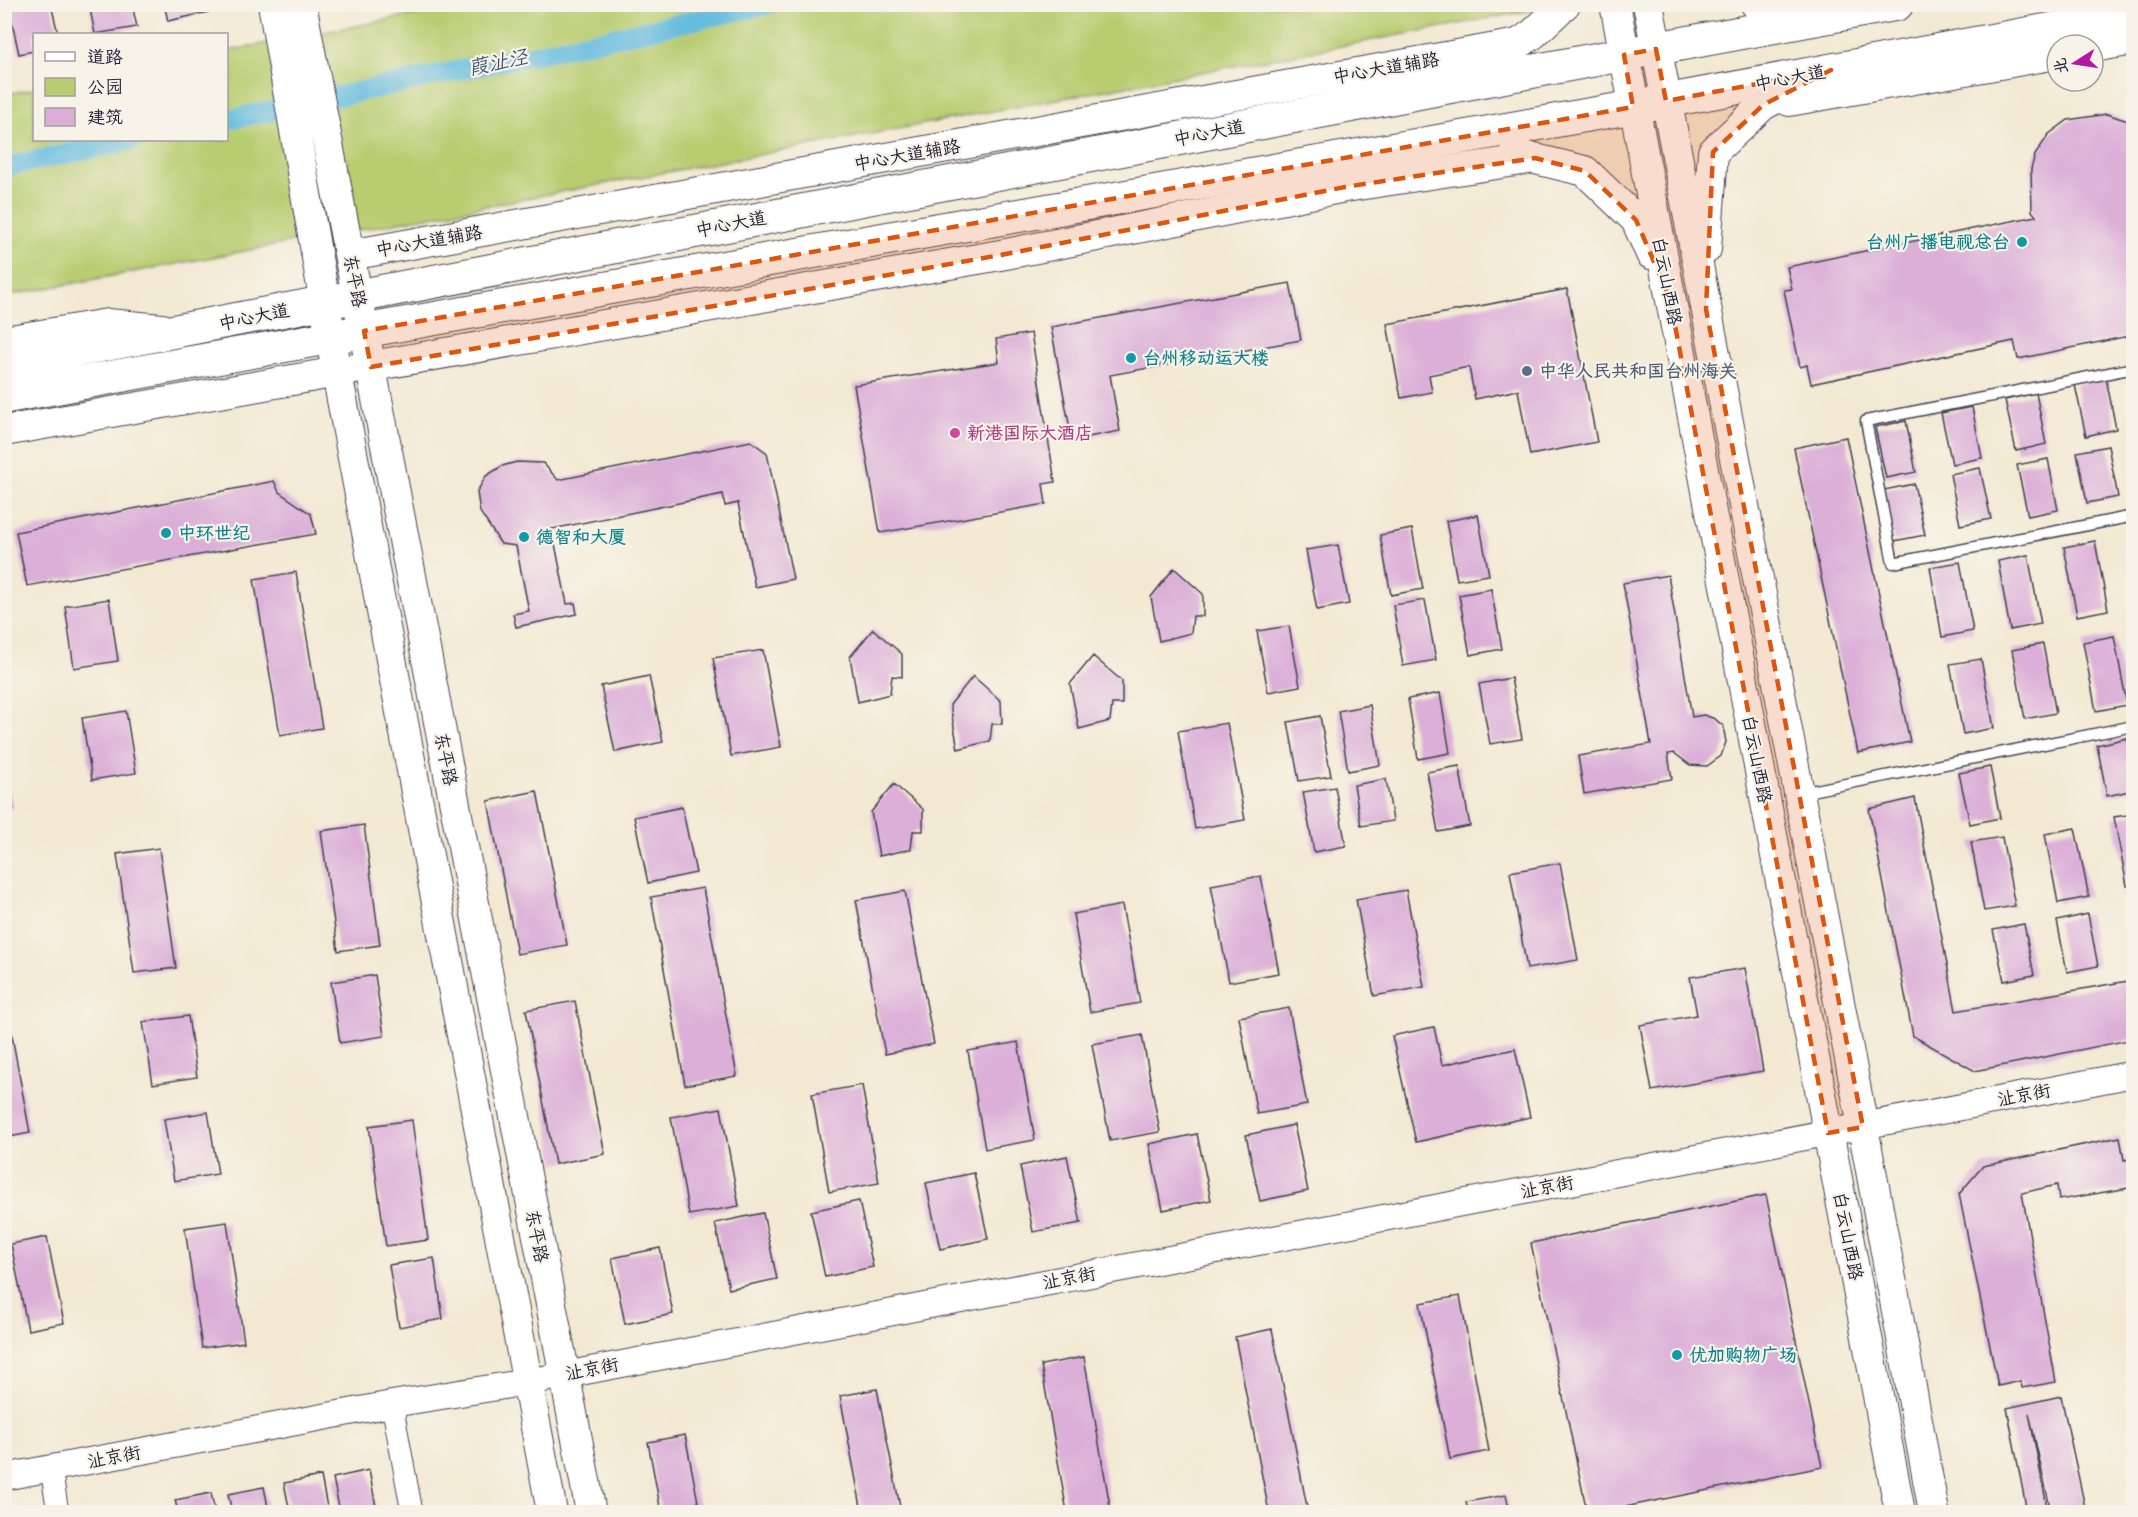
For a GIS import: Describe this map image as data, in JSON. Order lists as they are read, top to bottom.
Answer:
{
  "streets": {
    "main road": [
      "中心大道辅路",
      "中心大道",
      "东平路",
      "白云山西路"
    ],
    "street": ["沚京街"]
  },
  "crossings": [
    ["中心大道辅路", "中心大道"],
    ["中心大道辅路", "东平路"],
    ["中心大道", "东平路"],
    ["中心大道", "白云山西路"],
    ["东平路", "沚京街"],
    ["白云山西路", "沚京街"]
  ],
  "water": ["葭沚泾"],
  "places": [
    "台州广播电视总台",
    "台州移动运大楼",
    "中华人民共和国台州海关",
    "新港国际大酒店",
    "中环世纪",
    "德智和大厦",
    "优加购物广场"
  ],
  "legend": ["道路", "公园", "建筑"],
  "north": "left"
}
